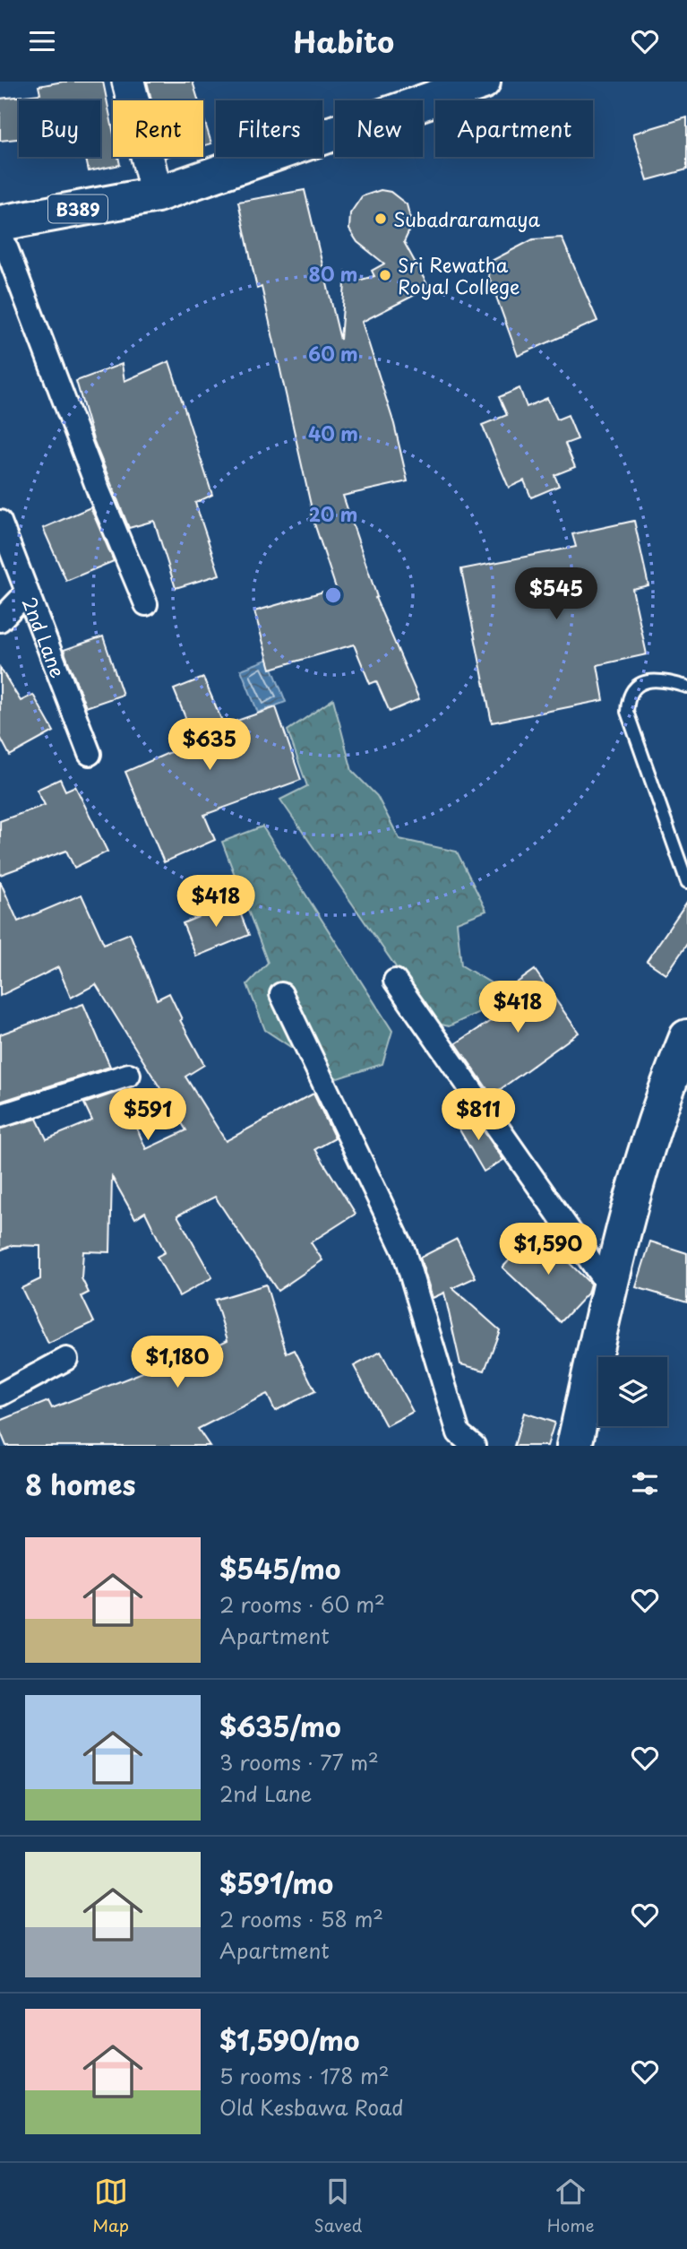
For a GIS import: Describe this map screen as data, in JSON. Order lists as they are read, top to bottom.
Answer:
{
  "streets": {
    "main road": ["B389"],
    "street": ["2nd Lane"]
  },
  "places": ["Subadraramaya", "Sri Rewatha Royal College"],
  "page": {
    "header": "Habito",
    "chip": [
      "Buy",
      "Rent",
      "Filters",
      "New",
      "Apartment"
    ],
    "price": [
      "$545",
      "$635",
      "$418",
      "$418",
      "$591",
      "$811",
      "$1,590",
      "$1,180"
    ],
    "heading": "8 homes",
    "list": [
      {
        "name": "$545/mo",
        "note": "2 rooms · 60 m² · Apartment"
      },
      {
        "name": "$635/mo",
        "note": "3 rooms · 77 m² · 2nd Lane"
      },
      {
        "name": "$591/mo",
        "note": "2 rooms · 58 m² · Apartment"
      },
      {
        "name": "$1,590/mo",
        "note": "5 rooms · 178 m² · Old Kesbawa Road"
      }
    ],
    "tabs": ["Map", "Saved", "Home"]
  },
  "rings": [
    "80 m",
    "60 m",
    "40 m",
    "20 m"
  ]
}
